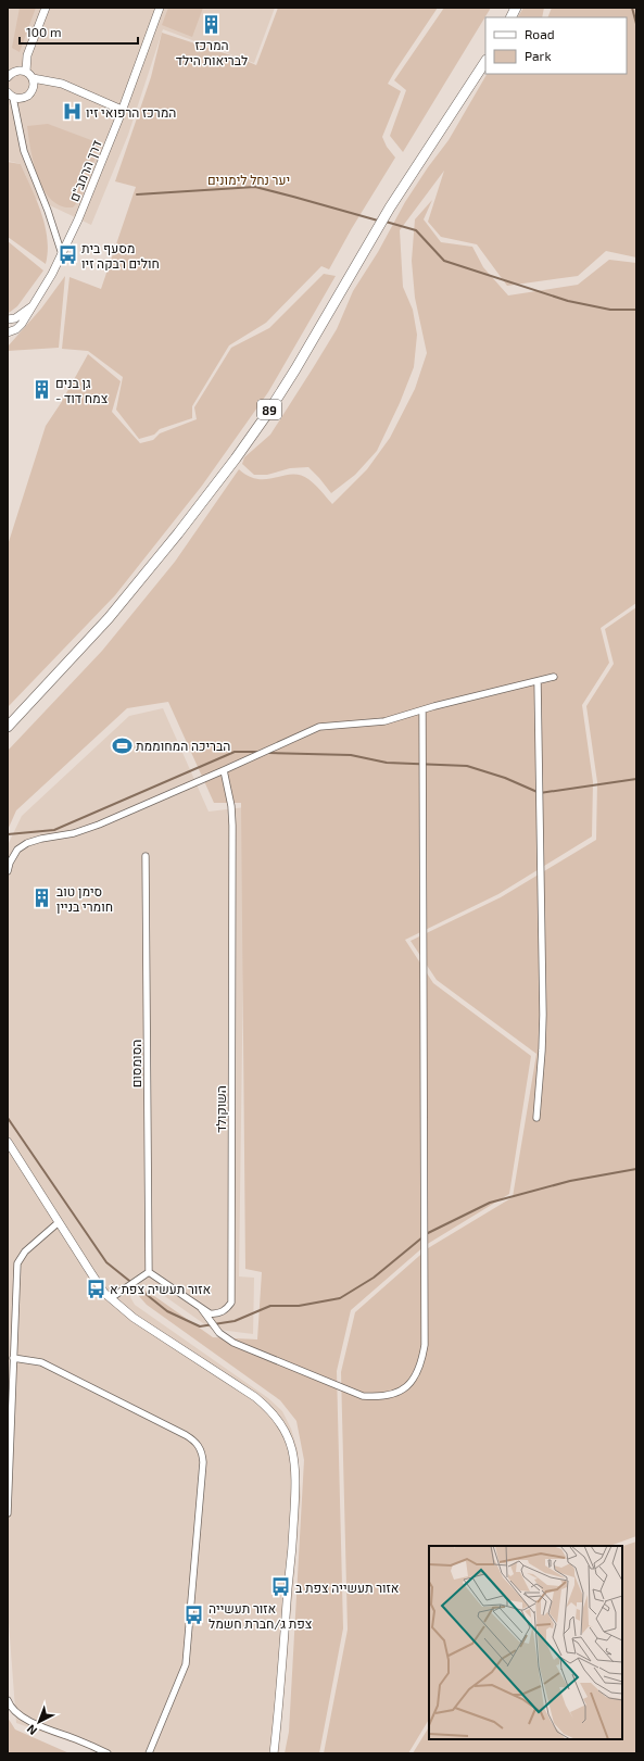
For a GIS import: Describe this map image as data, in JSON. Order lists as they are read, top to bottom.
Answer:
{
  "streets": {
    "highway": ["89"],
    "street": ["דרך הרמב\"ם", "הסומסום", "השוקולד"]
  },
  "crossings": [
    ["הסומסום", "השוקולד"]
  ],
  "parks": ["יער נחל לימונים"],
  "places": {
    "building": ["המרכז לבריאות הילד", "גן בנים - צמח דוד", "סימן טוב חומרי בניין"],
    "hospital": ["המרכז הרפואי זיו"],
    "bus stop": [
      "מסעף בית חולים רבקה זיו",
      "אזור תעשיה צפת א",
      "אזור תעשייה צפת ב",
      "אזור תעשייה צפת ג/חברת חשמל"
    ],
    "sports": ["הבריכה המחוממת"]
  },
  "legend": ["Road", "Park"],
  "scale_bar": "100 m",
  "north": "bottom left"
}
